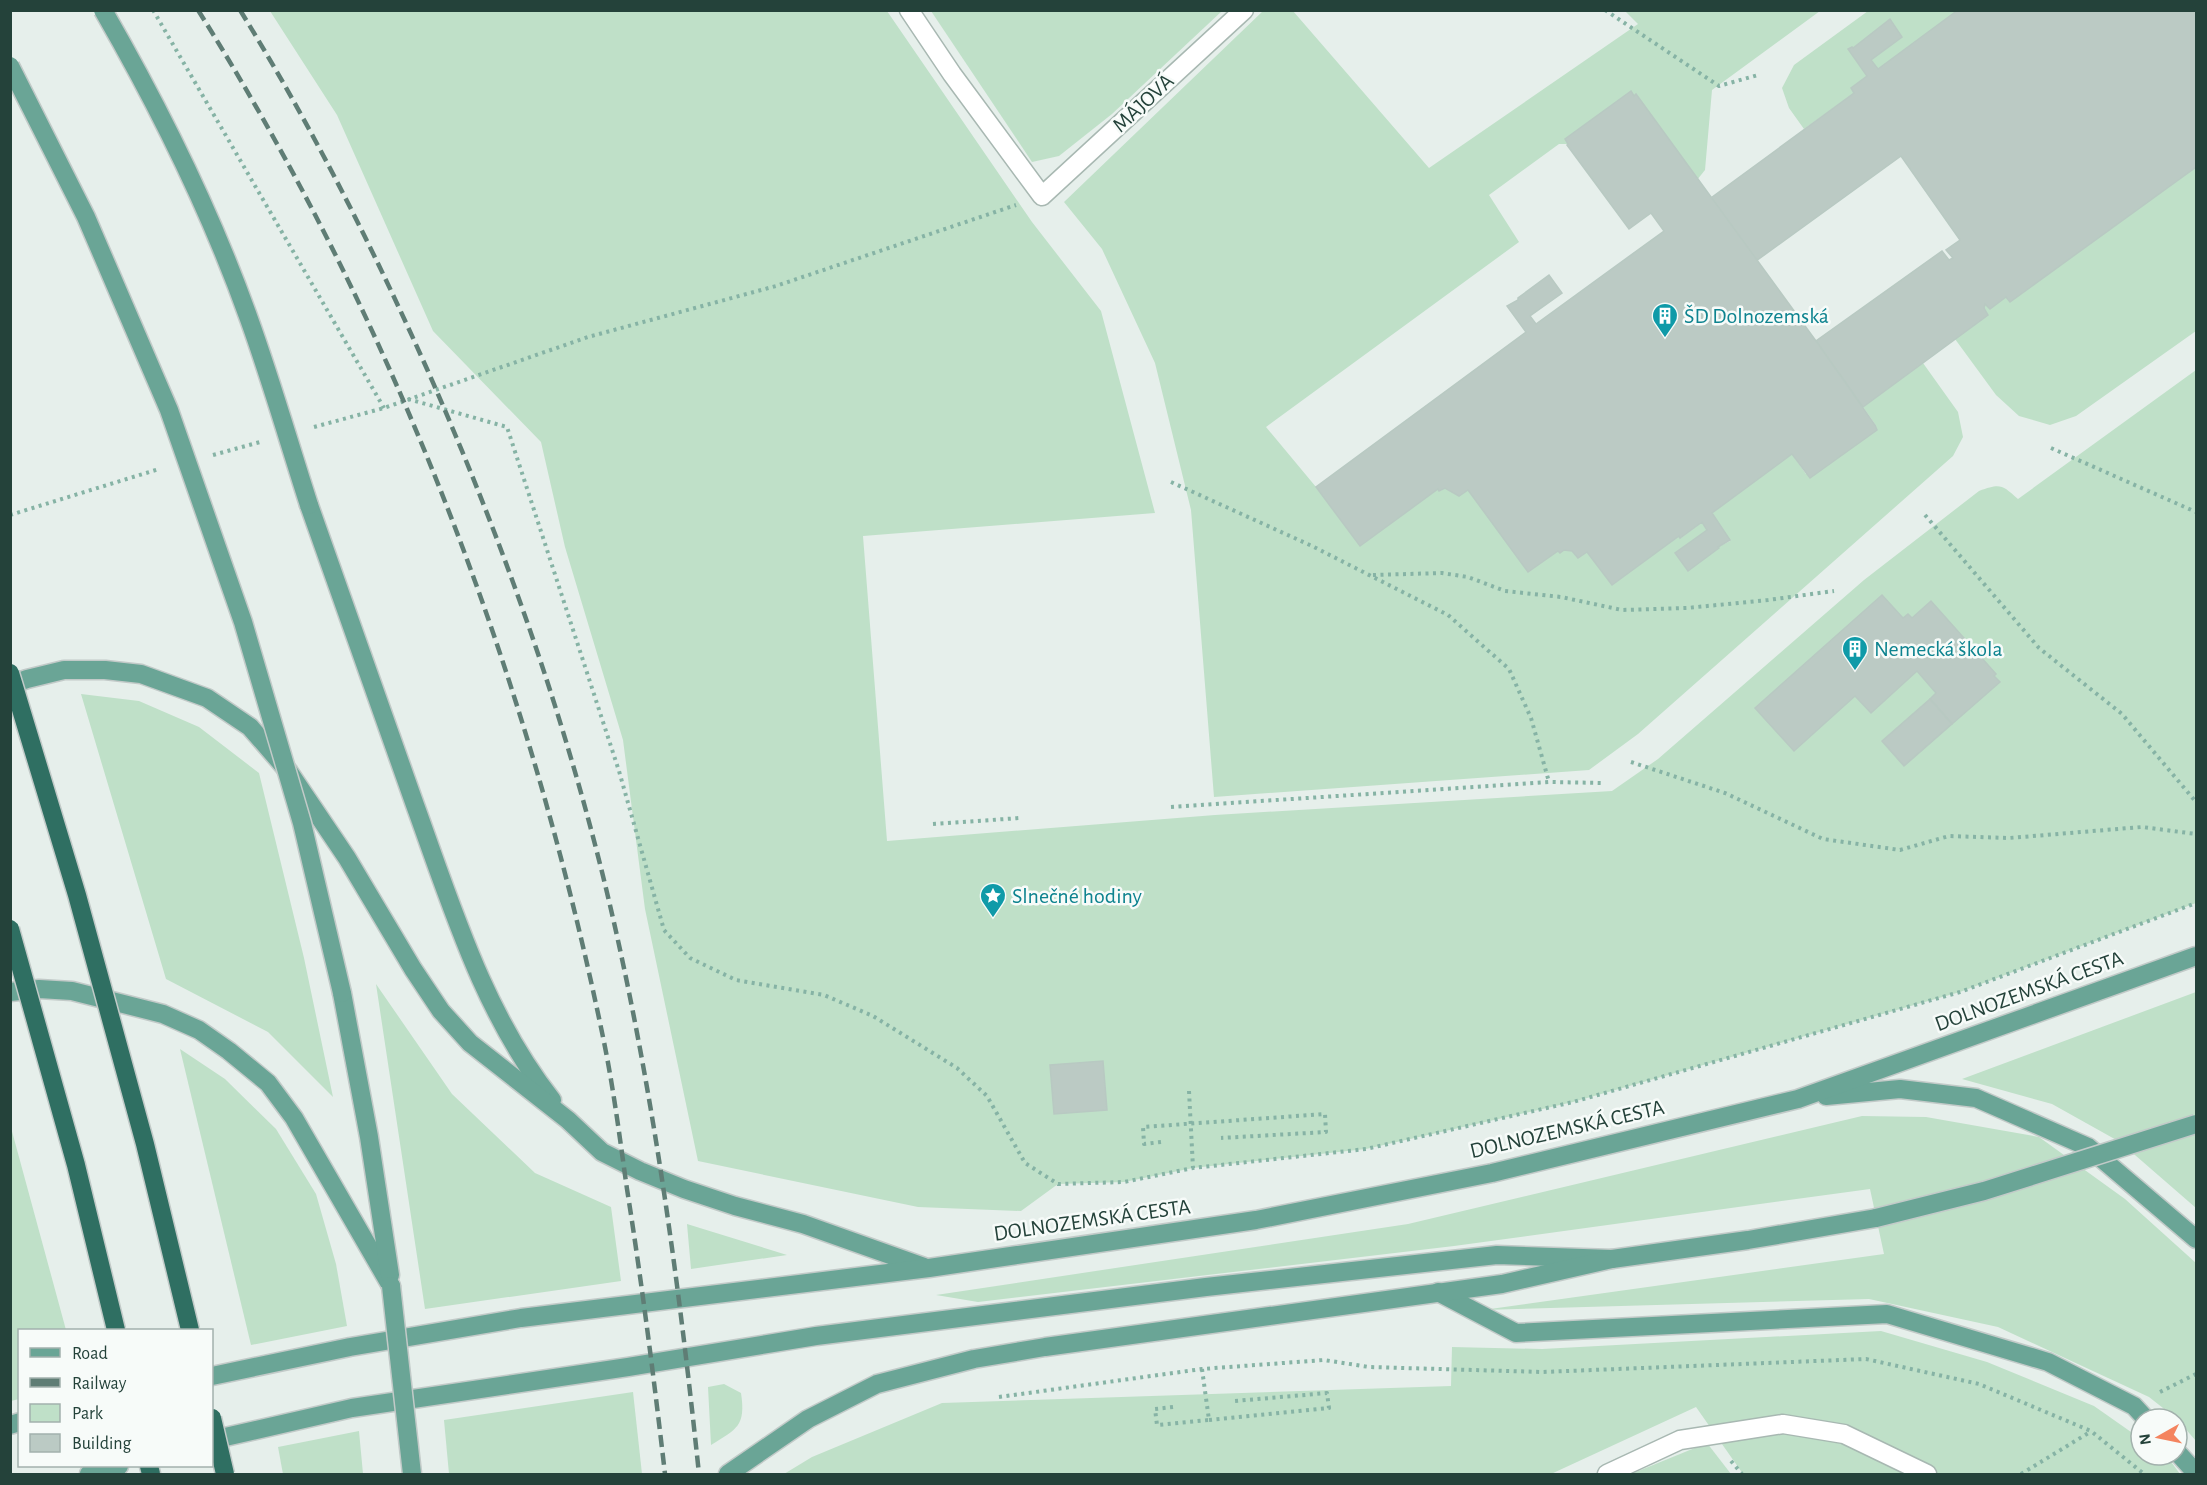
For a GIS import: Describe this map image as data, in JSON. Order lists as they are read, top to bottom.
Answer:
{
  "streets": {
    "main road": ["DOLNOZEMSKÁ CESTA"],
    "street": ["MÁJOVÁ"]
  },
  "places": {
    "building": ["ŠD Dolnozemská", "Nemecká škola"],
    "place": ["Slnečné hodiny"]
  },
  "legend": [
    "Road",
    "Railway",
    "Park",
    "Building"
  ],
  "north": "left"
}
